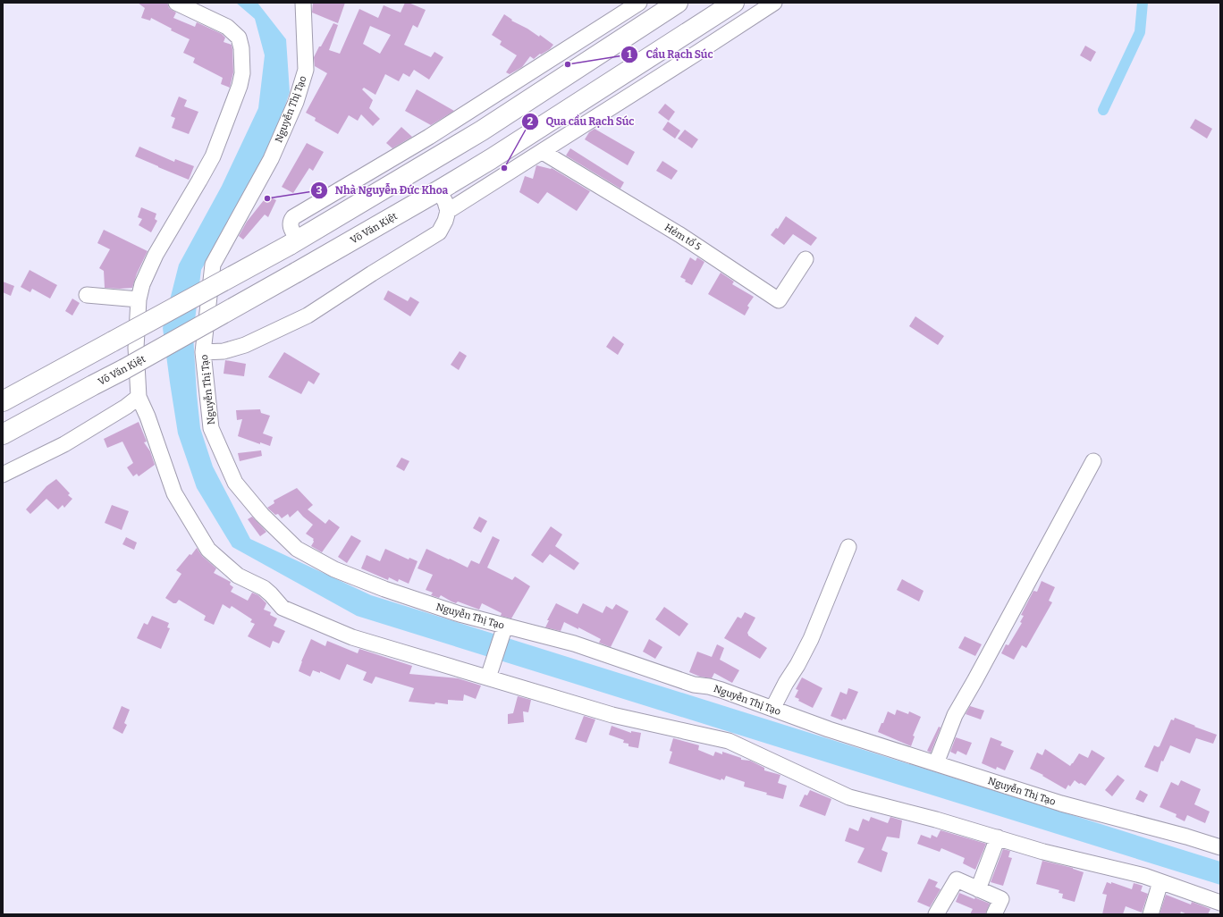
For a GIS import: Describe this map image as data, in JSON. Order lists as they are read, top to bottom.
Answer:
{
  "streets": {
    "main road": ["Võ Văn Kiệt"],
    "street": ["Nguyễn Thị Tạo", "Hẻm tổ 5"]
  },
  "places": ["Cầu Rạch Súc", "Qua cầu Rạch Súc", "Nhà Nguyễn Đức Khoa"]
}
